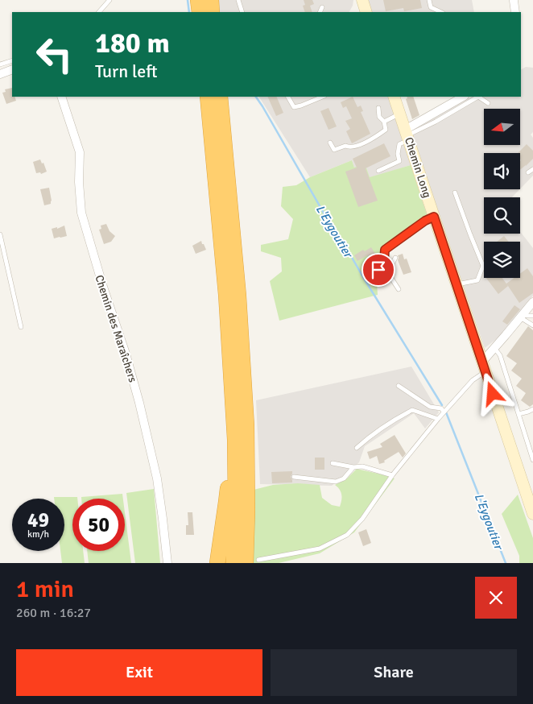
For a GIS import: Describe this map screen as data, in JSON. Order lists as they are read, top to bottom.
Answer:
{
  "streets": {
    "main road": ["Chemin Long"],
    "street": ["Chemin des Maraîchers"]
  },
  "water": ["L'Eygoutier"],
  "north": "left",
  "page": {
    "turn": ["180 m", "Turn left"],
    "speed": "49 km/h",
    "limit": "50",
    "heading": ["1 min", "260 m · 16:27"],
    "buttons": ["Exit", "Share"]
  }
}
